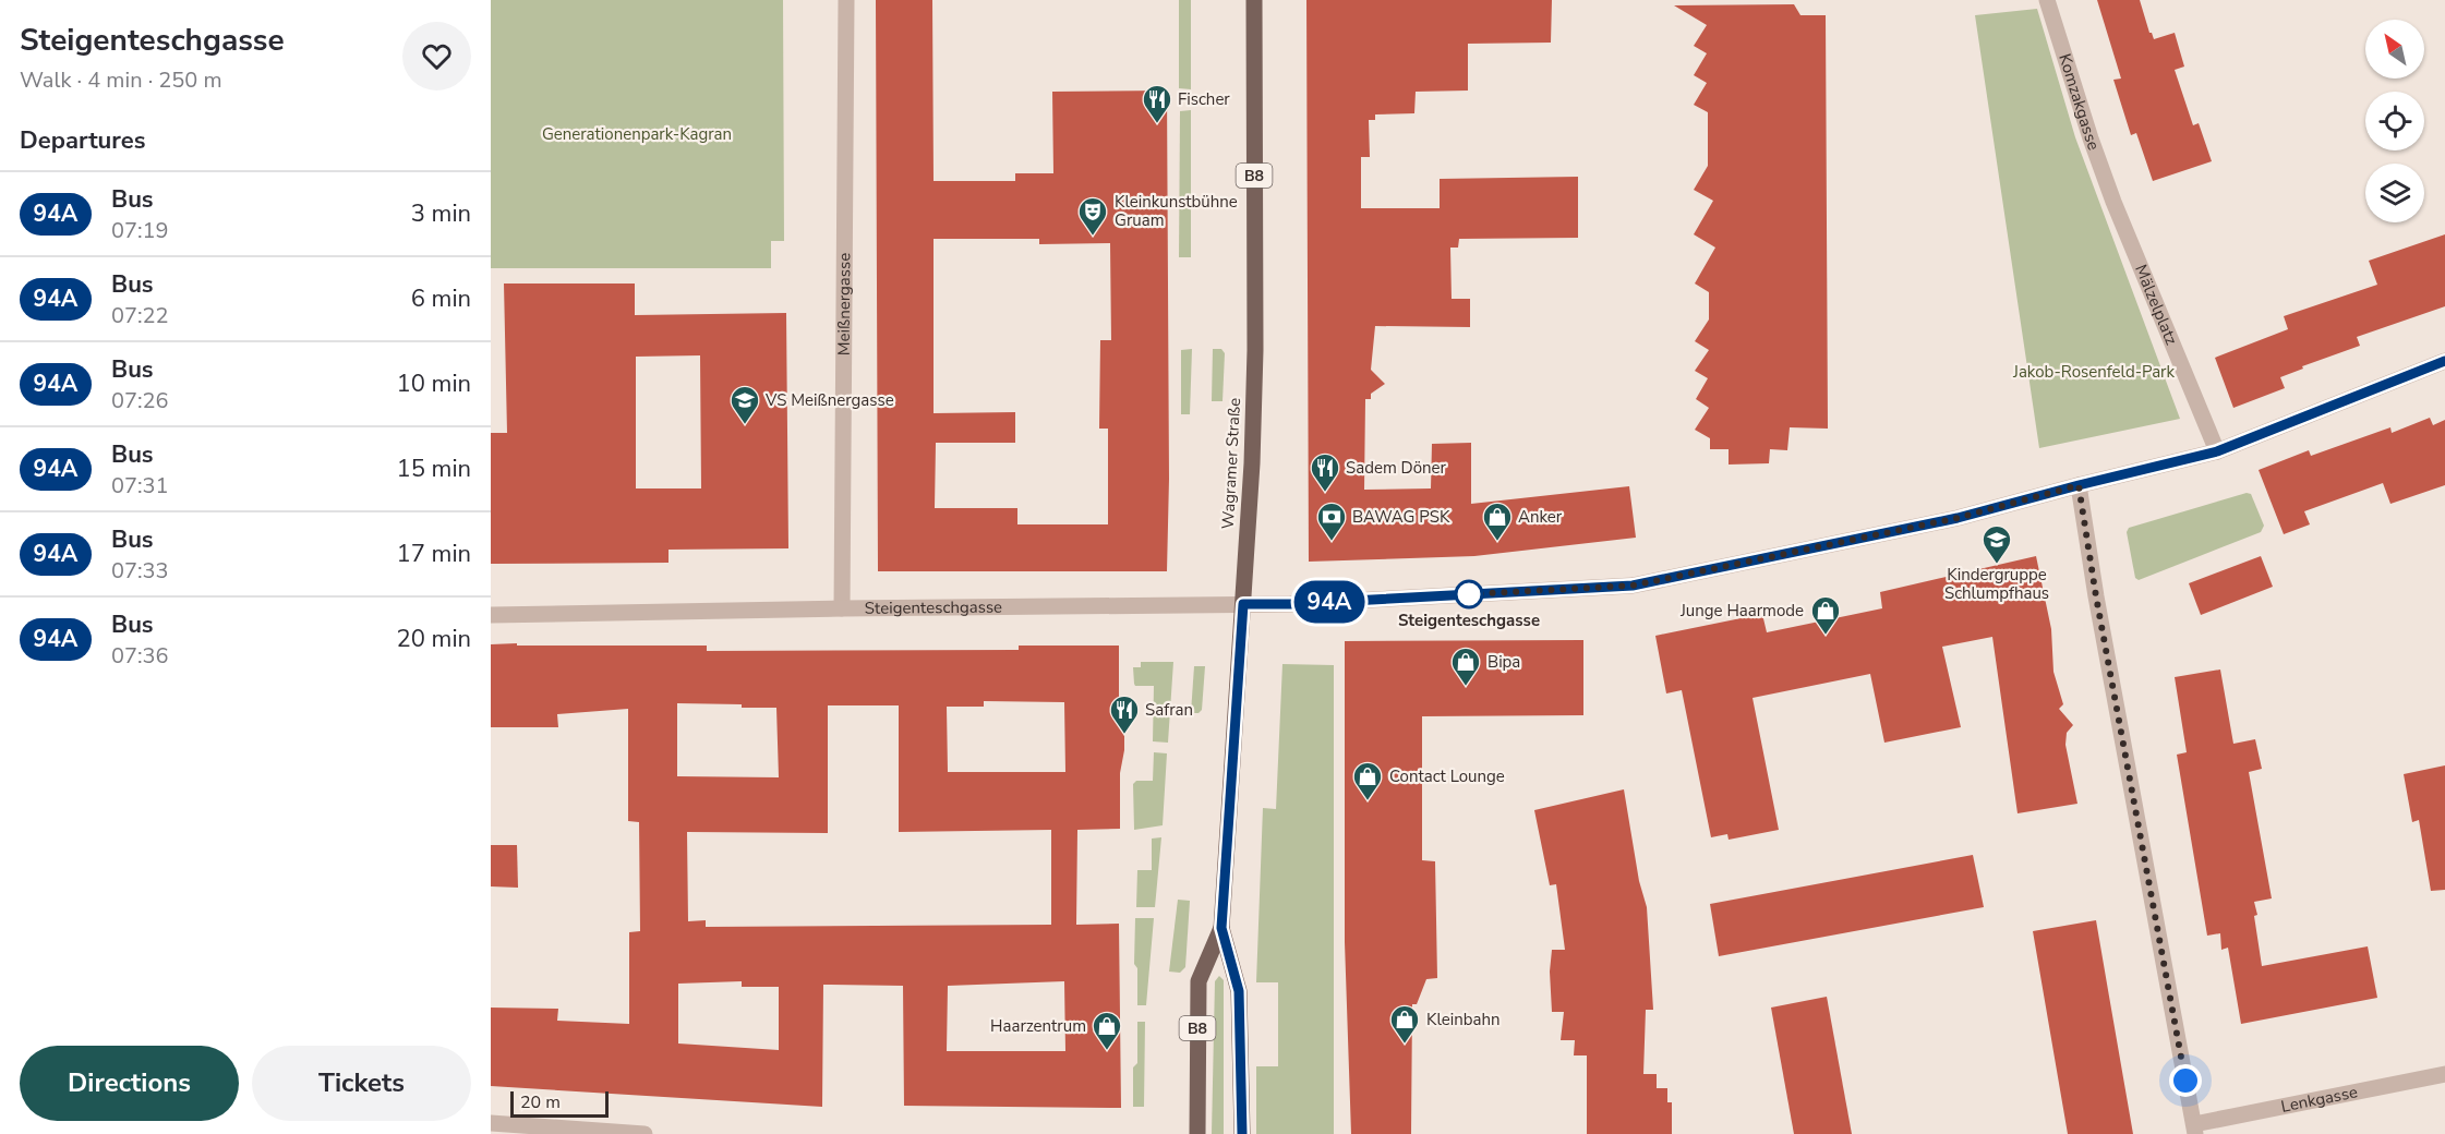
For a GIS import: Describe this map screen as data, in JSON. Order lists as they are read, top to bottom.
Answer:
{
  "streets": {
    "main road": ["B8", "Wagramer Straße"],
    "street": [
      "Komzakgasse",
      "Meißnergasse",
      "Mälzelplatz",
      "Steigenteschgasse",
      "Lenkgasse"
    ]
  },
  "crossings": [
    ["Komzakgasse", "Mälzelplatz"],
    ["Meißnergasse", "Steigenteschgasse"],
    ["Wagramer Straße", "Steigenteschgasse"]
  ],
  "parks": ["Generationenpark-Kagran", "Jakob-Rosenfeld-Park"],
  "places": {
    "restaurant": ["Fischer", "Sadem Döner", "Safran"],
    "theatre": ["Kleinkunstbühne Gruam"],
    "school or university": ["VS Meißnergasse", "Kindergruppe Schlumpfhaus"],
    "bank": ["BAWAG PSK"],
    "shop": [
      "Anker",
      "Junge Haarmode",
      "Bipa",
      "Contact Lounge",
      "Kleinbahn",
      "Haarzentrum"
    ],
    "other": ["Steigenteschgasse"]
  },
  "lines": ["bus line 94A"],
  "scale_bar": "20 m",
  "north": "top left",
  "page": {
    "heading": [
      ["Steigenteschgasse", "Walk · 4 min · 250 m"],
      "Departures"
    ],
    "on_map": "94A",
    "list": [
      {
        "mark": "94A",
        "name": "Bus",
        "note": "07:19",
        "value": "3 min"
      },
      {
        "mark": "94A",
        "name": "Bus",
        "note": "07:22",
        "value": "6 min"
      },
      {
        "mark": "94A",
        "name": "Bus",
        "note": "07:26",
        "value": "10 min"
      },
      {
        "mark": "94A",
        "name": "Bus",
        "note": "07:31",
        "value": "15 min"
      },
      {
        "mark": "94A",
        "name": "Bus",
        "note": "07:33",
        "value": "17 min"
      },
      {
        "mark": "94A",
        "name": "Bus",
        "note": "07:36",
        "value": "20 min"
      }
    ],
    "buttons": ["Directions", "Tickets"],
    "scale": "20 m"
  }
}
